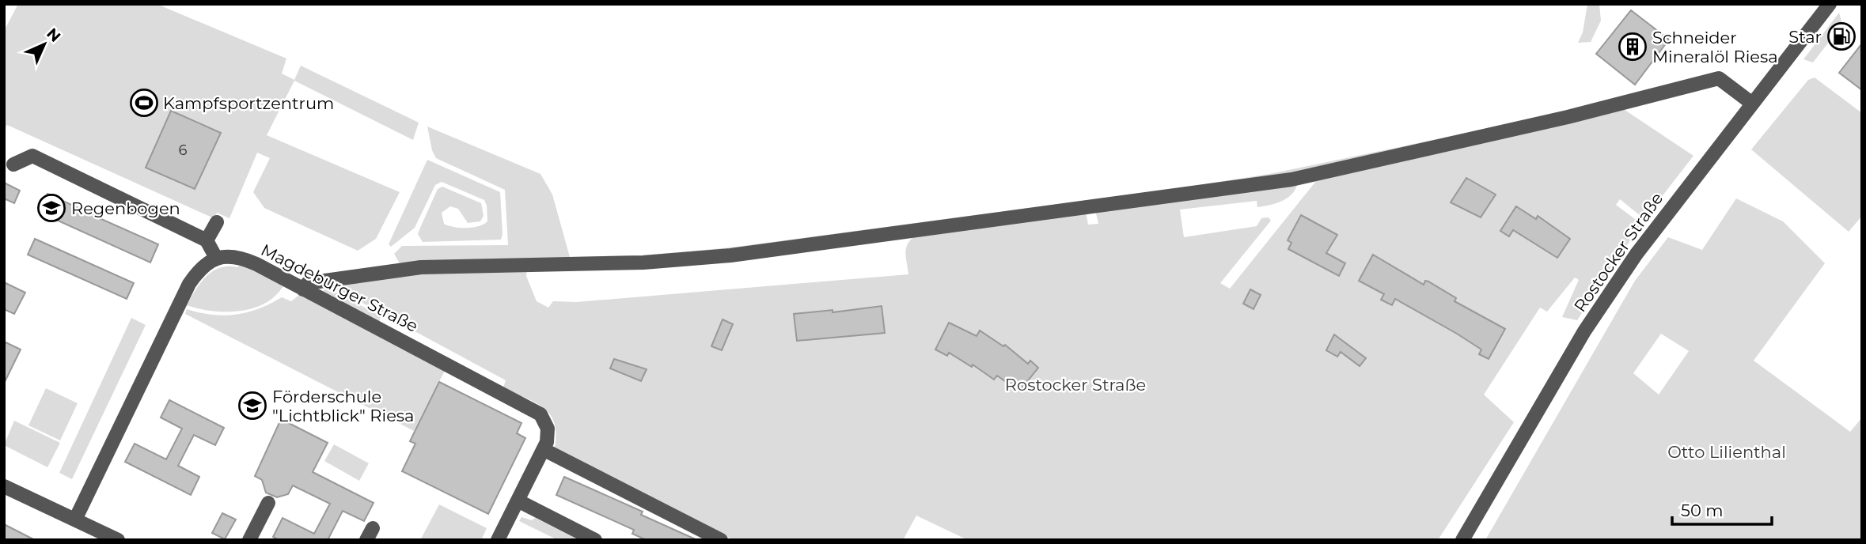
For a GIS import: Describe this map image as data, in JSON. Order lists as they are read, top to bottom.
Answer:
{
  "streets": {
    "street": ["Rostocker Straße", "Magdeburger Straße"]
  },
  "parks": ["Rostocker Straße", "Otto Lilienthal"],
  "places": {
    "fuel station": ["Star"],
    "building": ["Schneider Mineralöl Riesa"],
    "sports": ["Kampfsportzentrum"],
    "school or university": ["Regenbogen", "Förderschule \"Lichtblick\" Riesa"]
  },
  "house_numbers": ["6"],
  "scale_bar": "50 m",
  "north": "top right"
}
